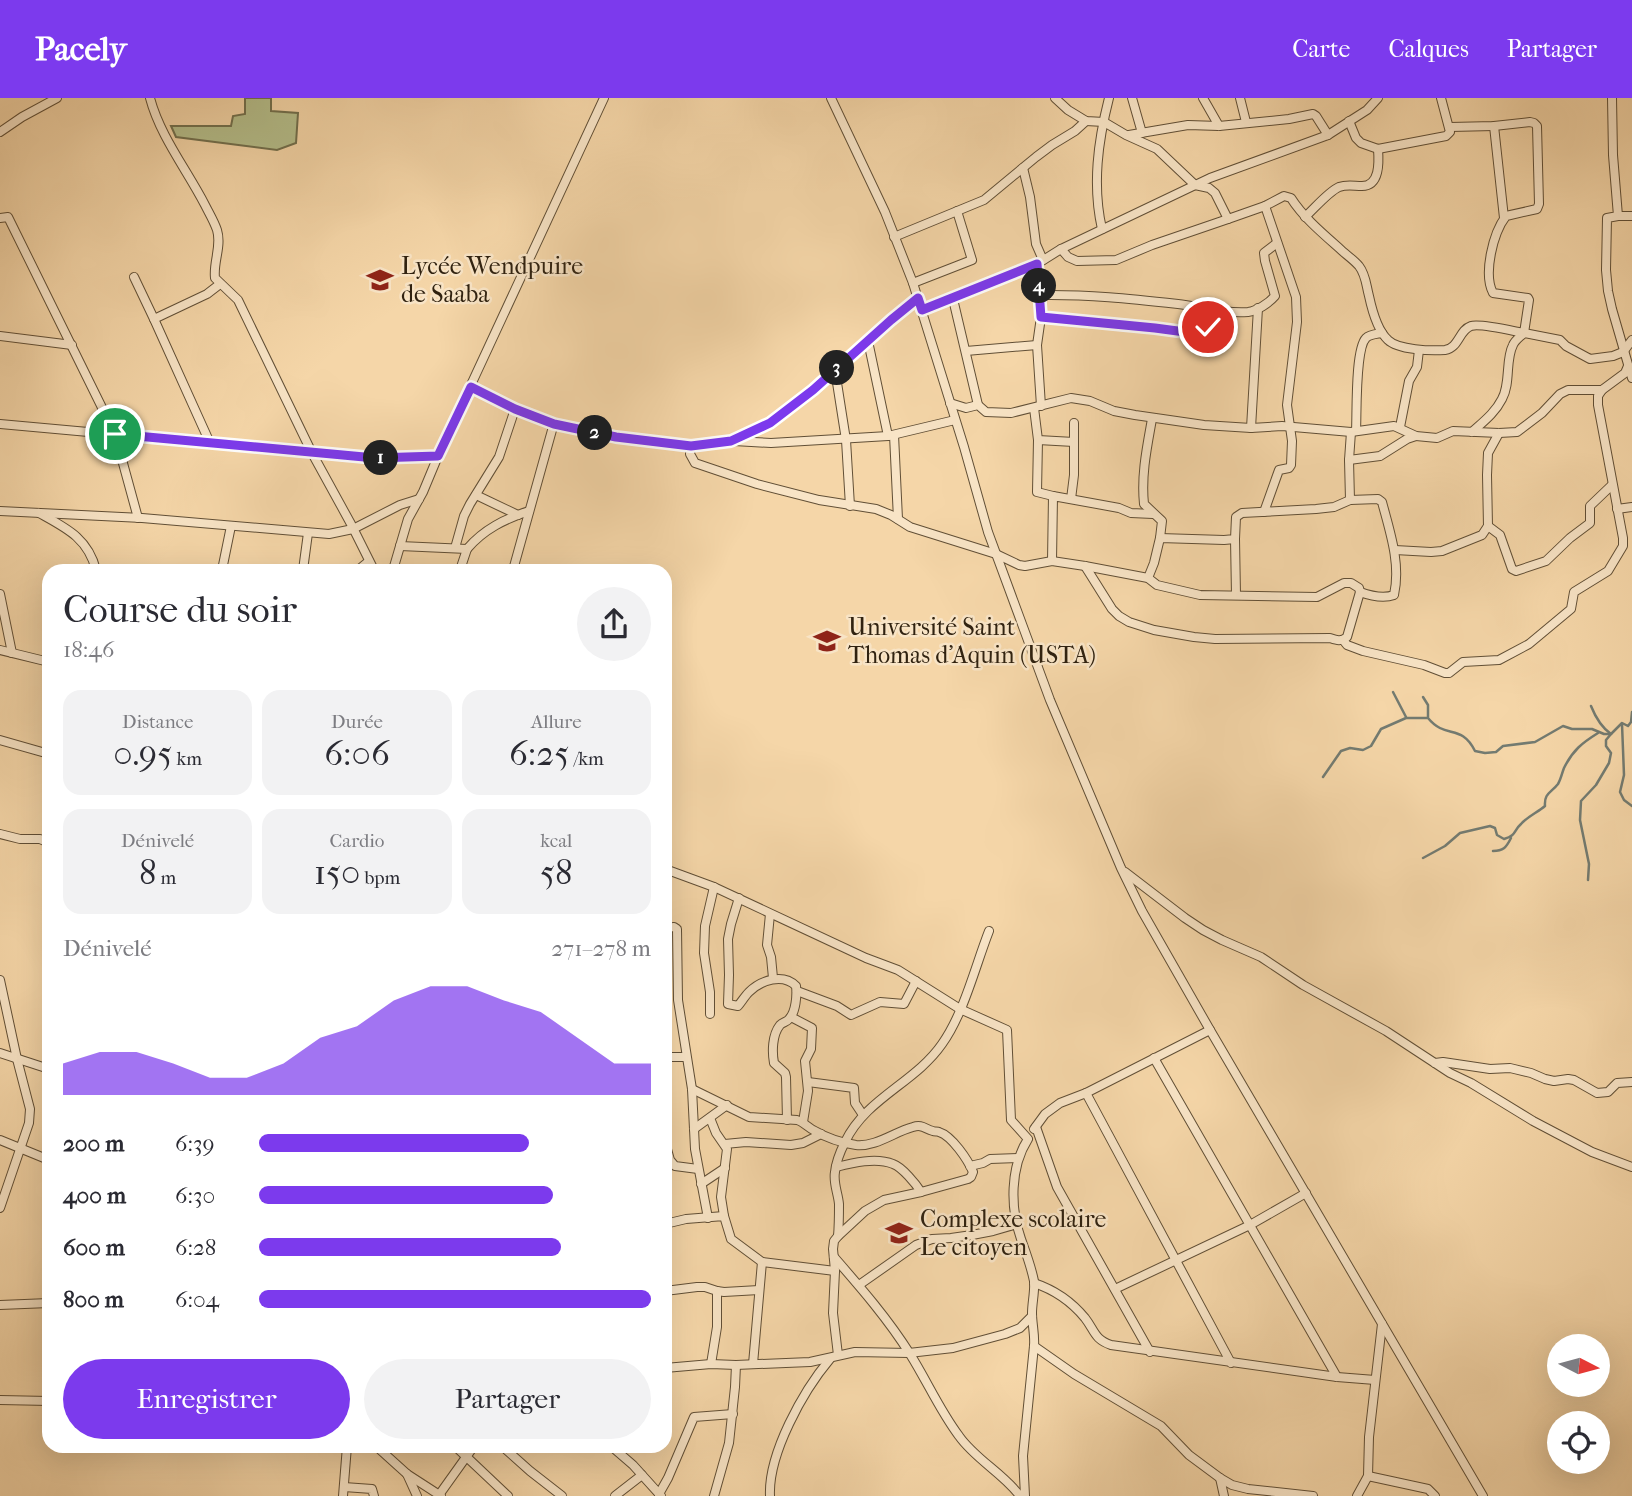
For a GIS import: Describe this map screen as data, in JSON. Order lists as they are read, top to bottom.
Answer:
{
  "places": {
    "school or university": ["Lycée Wendpuire de Saaba", "Université Saint Thomas d’Aquin (USTA)", "Complexe scolaire Le citoyen"]
  },
  "north": "right",
  "page": {
    "header": "Pacely",
    "nav": ["Carte", "Calques", "Partager"],
    "pins": [
      "4",
      "3",
      "2",
      "1"
    ],
    "heading": ["Course du soir", "18:46"],
    "stats": [
      ["Distance", "0.95 km"],
      ["Durée", "6:06"],
      ["Allure", "6:25 /km"],
      ["Dénivelé", "8 m"],
      ["Cardio", "150 bpm"],
      ["kcal", "58"]
    ],
    "chart": ["Dénivelé", "271–278 m"],
    "list": [
      {
        "name": "200 m",
        "note": "6:39"
      },
      {
        "name": "400 m",
        "note": "6:30"
      },
      {
        "name": "600 m",
        "note": "6:28"
      },
      {
        "name": "800 m",
        "note": "6:04"
      }
    ],
    "buttons": ["Enregistrer", "Partager"]
  }
}
